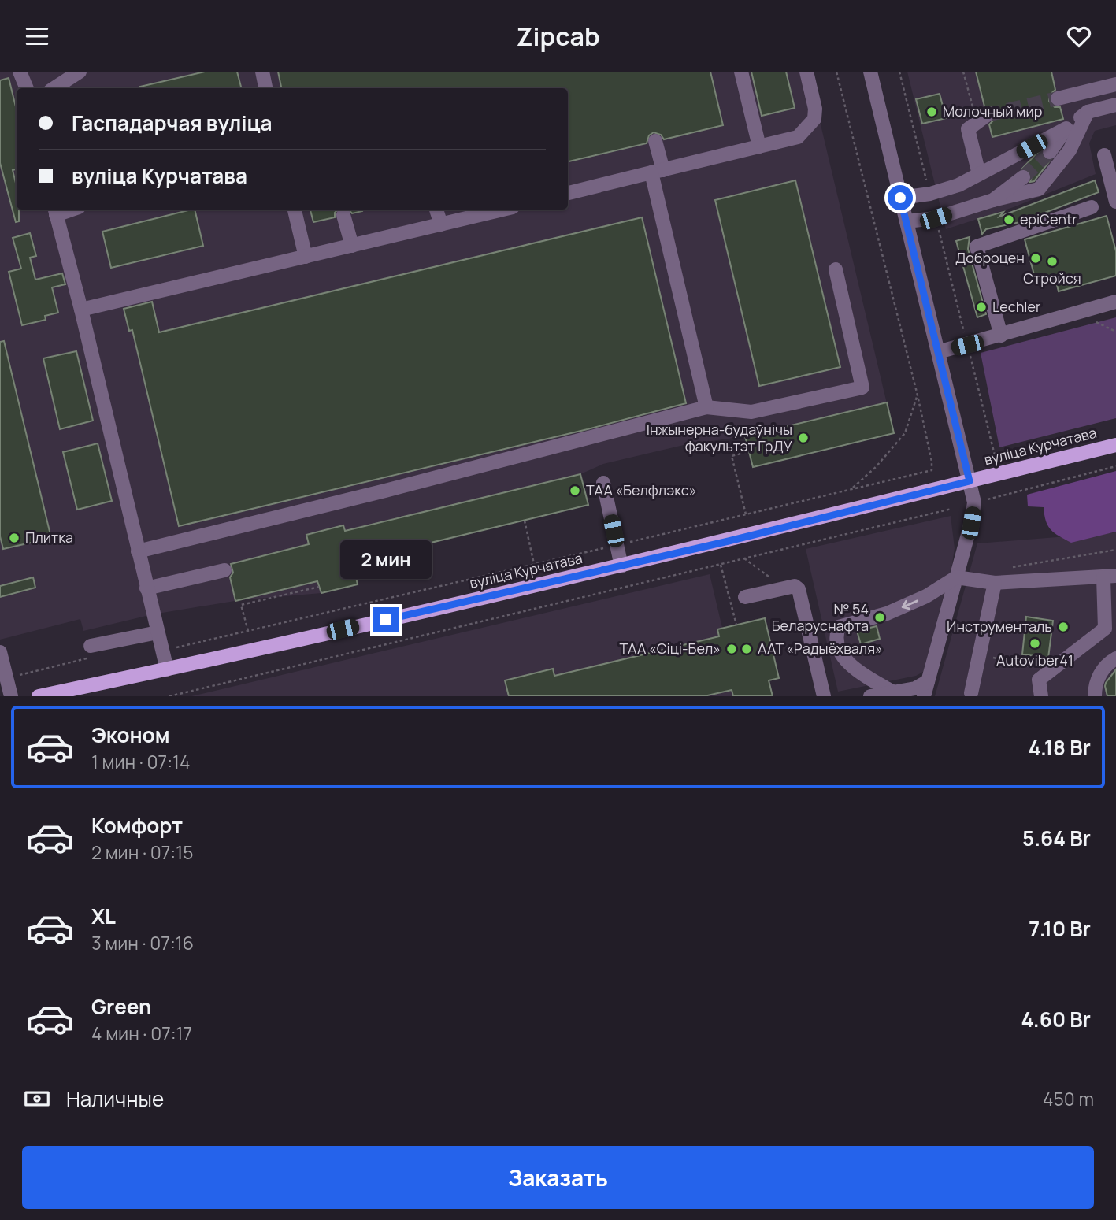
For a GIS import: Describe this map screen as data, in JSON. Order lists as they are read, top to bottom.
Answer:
{
  "streets": {
    "main road": ["вуліца Курчатава"]
  },
  "places": [
    "Молочный мир",
    "epiCentr",
    "Доброцен",
    "Стройся",
    "Lechler",
    "Інжынерна-будаўнічы факультэт ГрДУ",
    "ТАА «Белфлэкс»",
    "Плитка",
    "№ 54 Беларуснафта",
    "Инструменталь",
    "Autoviber41",
    "ТАА «Сіці-Бел»",
    "ААТ «Радыёхваля»"
  ],
  "page": {
    "header": "Zipcab",
    "banner": ["Гаспадарчая вуліца", "вуліца Курчатава"],
    "bubble": "2 мин",
    "list": [
      {
        "name": "Эконом",
        "note": "1 мин · 07:14",
        "value": "4.18 Br"
      },
      {
        "name": "Комфорт",
        "note": "2 мин · 07:15",
        "value": "5.64 Br"
      },
      {
        "name": "XL",
        "note": "3 мин · 07:16",
        "value": "7.10 Br"
      },
      {
        "name": "Green",
        "note": "4 мин · 07:17",
        "value": "4.60 Br"
      }
    ],
    "pay": ["Наличные", "450 m"],
    "buttons": "Заказать"
  }
}
